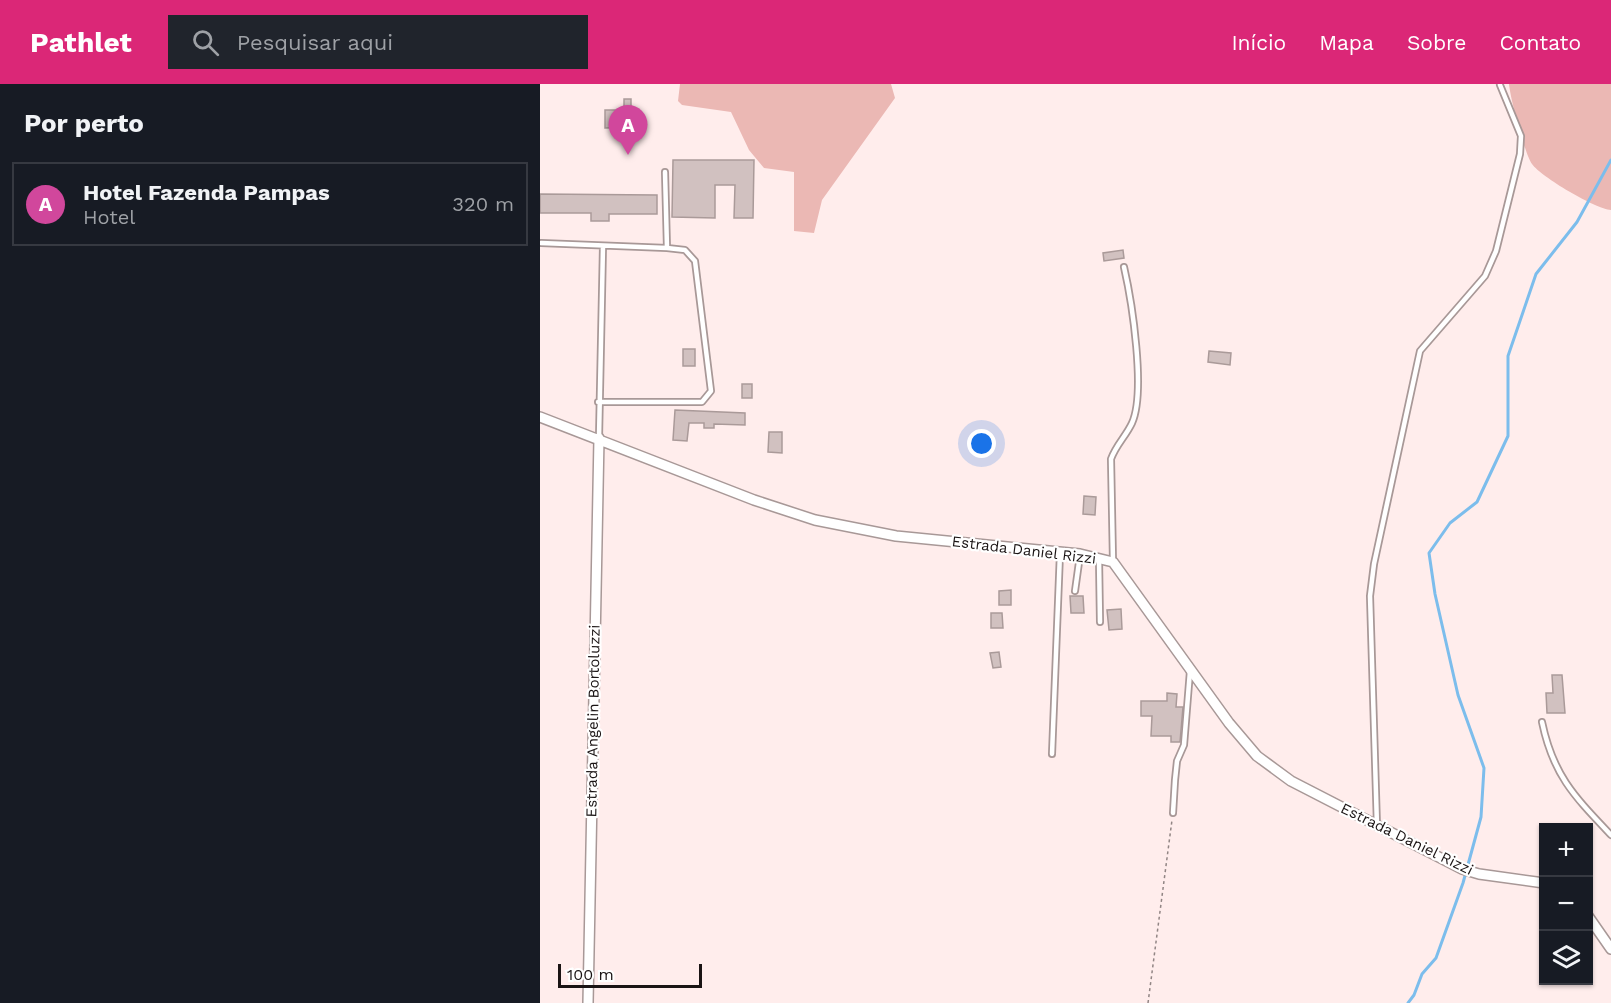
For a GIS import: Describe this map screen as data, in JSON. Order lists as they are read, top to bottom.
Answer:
{
  "streets": {
    "street": ["Estrada Daniel Rizzi", "Estrada Angelin Bortoluzzi"]
  },
  "crossings": [
    ["Estrada Daniel Rizzi", "Estrada Angelin Bortoluzzi"]
  ],
  "scale_bar": "100 m",
  "page": {
    "header": "Pathlet",
    "search": "Pesquisar aqui",
    "nav": [
      "Início",
      "Mapa",
      "Sobre",
      "Contato"
    ],
    "heading": "Por perto",
    "pins": "A",
    "list": [
      {
        "mark": "A",
        "name": "Hotel Fazenda Pampas",
        "note": "Hotel",
        "value": "320 m"
      }
    ],
    "map_buttons": ["+", "−"],
    "scale": "100 m"
  }
}
